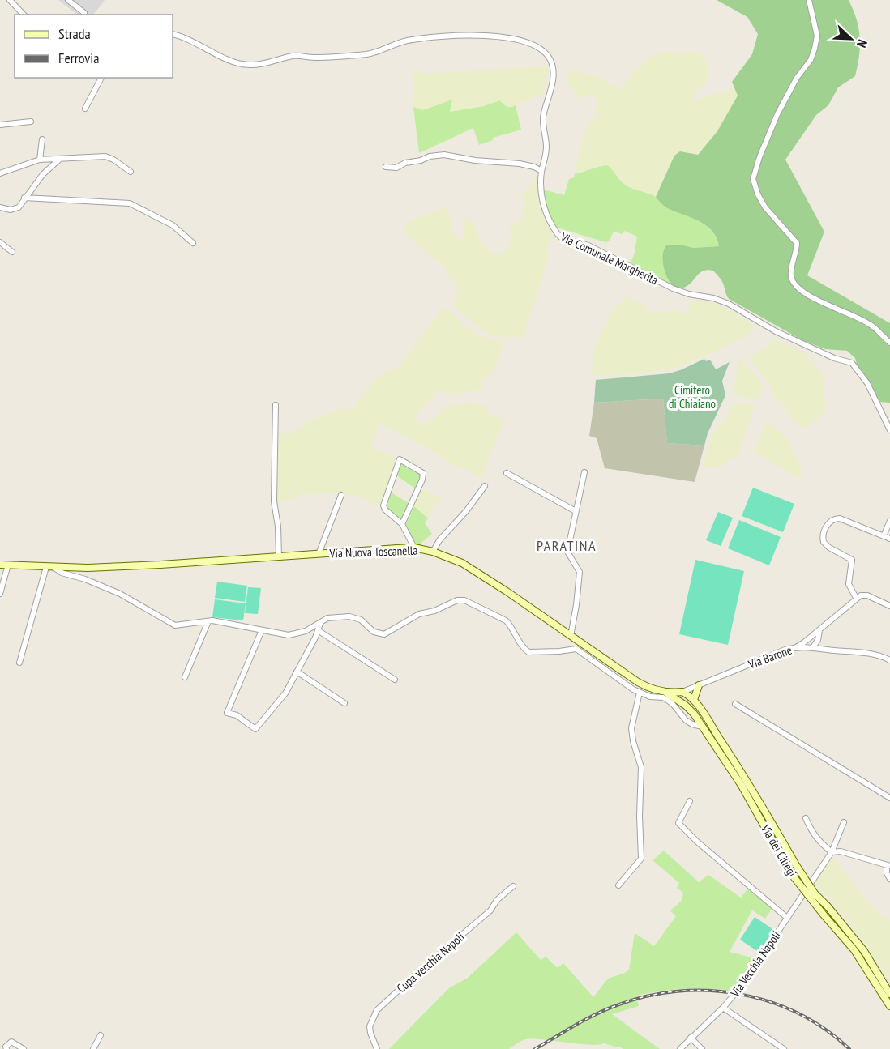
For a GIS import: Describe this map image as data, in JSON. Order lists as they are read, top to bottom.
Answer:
{
  "streets": {
    "main road": ["Via Nuova Toscanella", "Via dei Ciliegi"],
    "street": [
      "Via Comunale Margherita",
      "Via Barone",
      "Cupa vecchia Napoli",
      "Via Vecchia Napoli"
    ]
  },
  "crossings": [
    ["Via Nuova Toscanella", "Via Barone"],
    ["Via Nuova Toscanella", "Via dei Ciliegi"],
    ["Via Barone", "Via dei Ciliegi"]
  ],
  "districts": ["PARATINA"],
  "parks": ["Cimitero di Chiaiano"],
  "legend": ["Strada", "Ferrovia"],
  "north": "bottom right"
}
